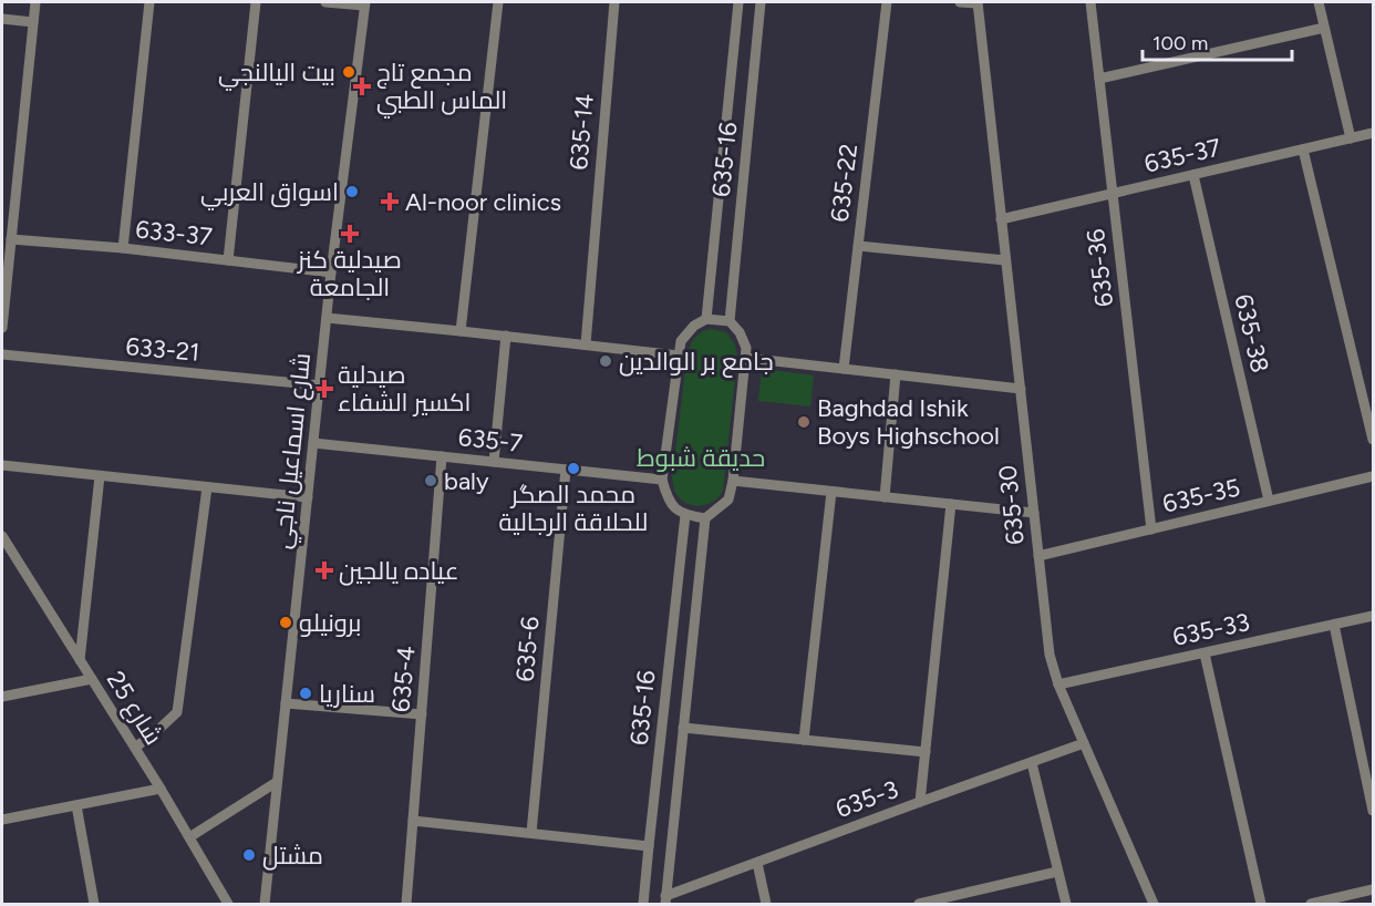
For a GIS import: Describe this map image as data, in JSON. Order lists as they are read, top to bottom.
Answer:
{
  "streets": {
    "street": [
      "635-14",
      "635-37",
      "635-16",
      "635-22",
      "633-37",
      "635-36",
      "635-38",
      "633-21",
      "635-7",
      "شارع اسماعيل ناجي",
      "635-35",
      "635-30",
      "635-33",
      "635-6",
      "635-4",
      "شارع 25",
      "635-3"
    ]
  },
  "crossings": [
    ["635-37", "635-36"],
    ["635-37", "635-38"],
    ["635-37", "635-30"],
    ["635-16", "635-3"],
    ["633-37", "شارع اسماعيل ناجي"],
    ["635-36", "635-35"],
    ["635-38", "635-35"],
    ["633-21", "شارع اسماعيل ناجي"],
    ["635-7", "شارع اسماعيل ناجي"],
    ["635-7", "635-6"],
    ["635-7", "635-4"],
    ["635-35", "635-30"],
    ["635-30", "635-33"],
    ["635-30", "635-3"]
  ],
  "parks": ["حديقة شبوط"],
  "places": {
    "other": [
      "بيت اليالنجي",
      "اسواق العربي",
      "جامع بر الوالدين",
      "Baghdad Ishik Boys Highschool",
      "محمد الصگر للحلاقة الرجالية",
      "baly",
      "برونيلو",
      "سناريا",
      "مشتل"
    ],
    "health": [
      "مجمع تاج الماس الطبي",
      "Al-noor clinics",
      "صيدلية كنز الجامعة",
      "صيدلية اكسير الشفاء",
      "عياده يالجين"
    ]
  },
  "scale_bar": "100 m"
}
